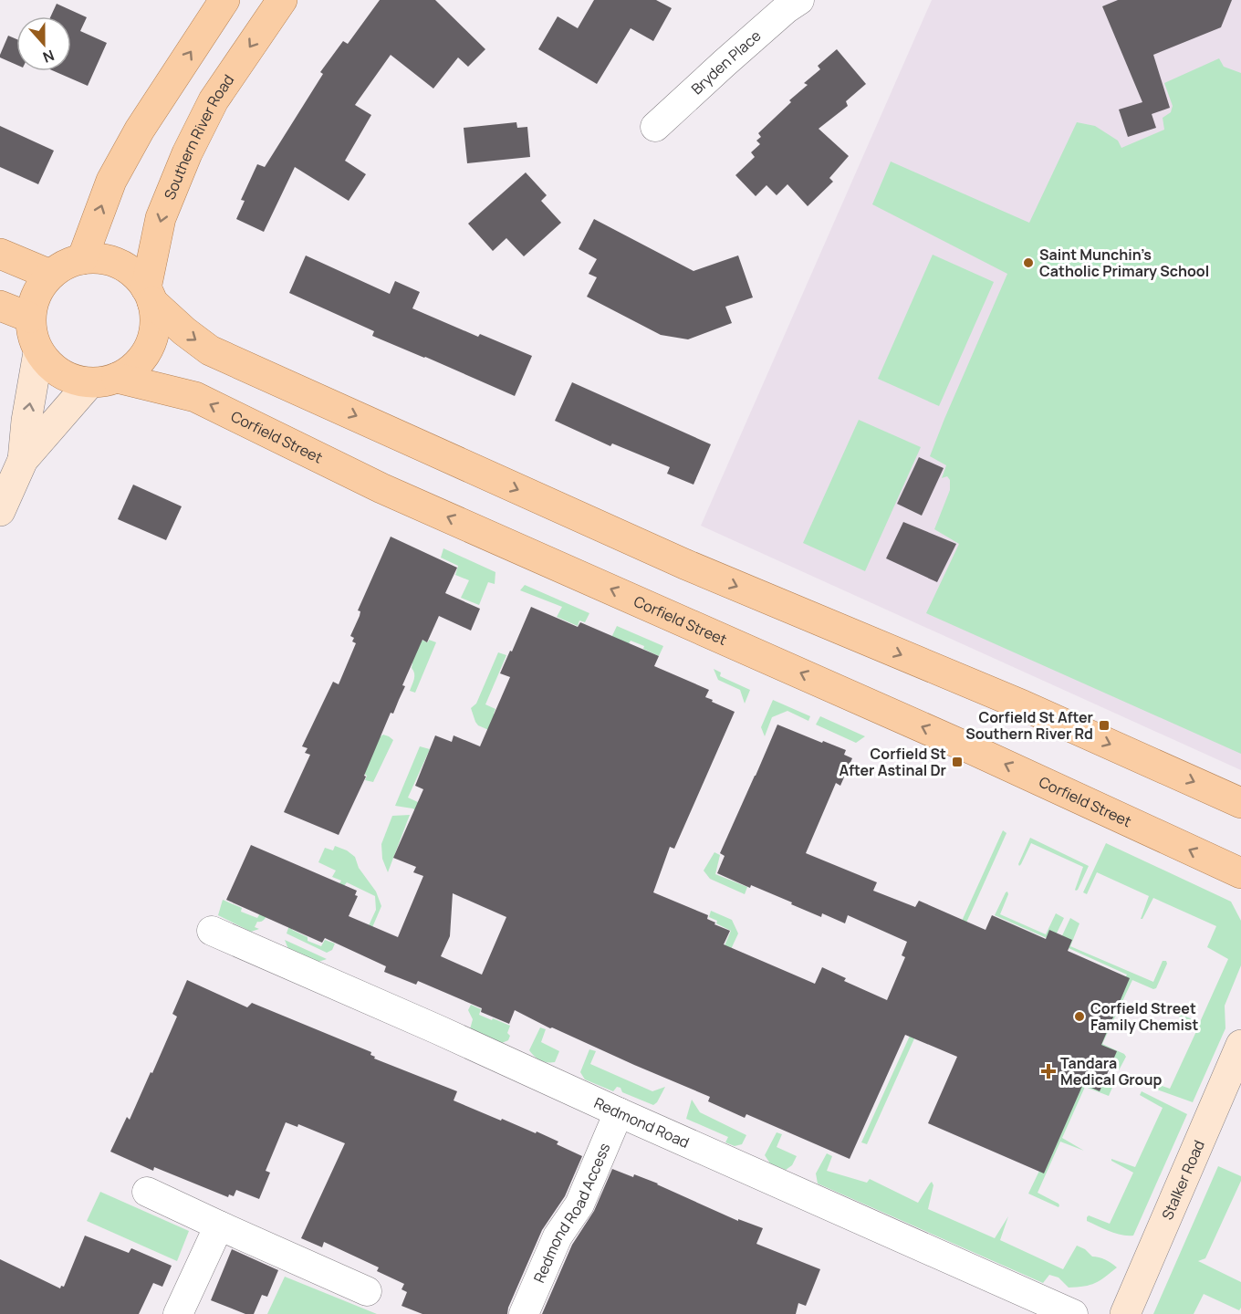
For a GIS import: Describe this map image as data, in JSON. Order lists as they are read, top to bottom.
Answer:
{
  "streets": {
    "main road": ["Southern River Road", "Corfield Street", "Stalker Road"],
    "street": ["Bryden Place", "Redmond Road", "Redmond Road Access"]
  },
  "crossings": [
    ["Southern River Road", "Corfield Street"],
    ["Redmond Road", "Redmond Road Access"]
  ],
  "places": {
    "other": ["Saint Munchin’s Catholic Primary School", "Corfield Street Family Chemist"],
    "transit": ["Corfield St After Southern River Rd", "Corfield St After Astinal Dr"],
    "health": ["Tandara Medical Group"]
  },
  "north": "bottom"
}
